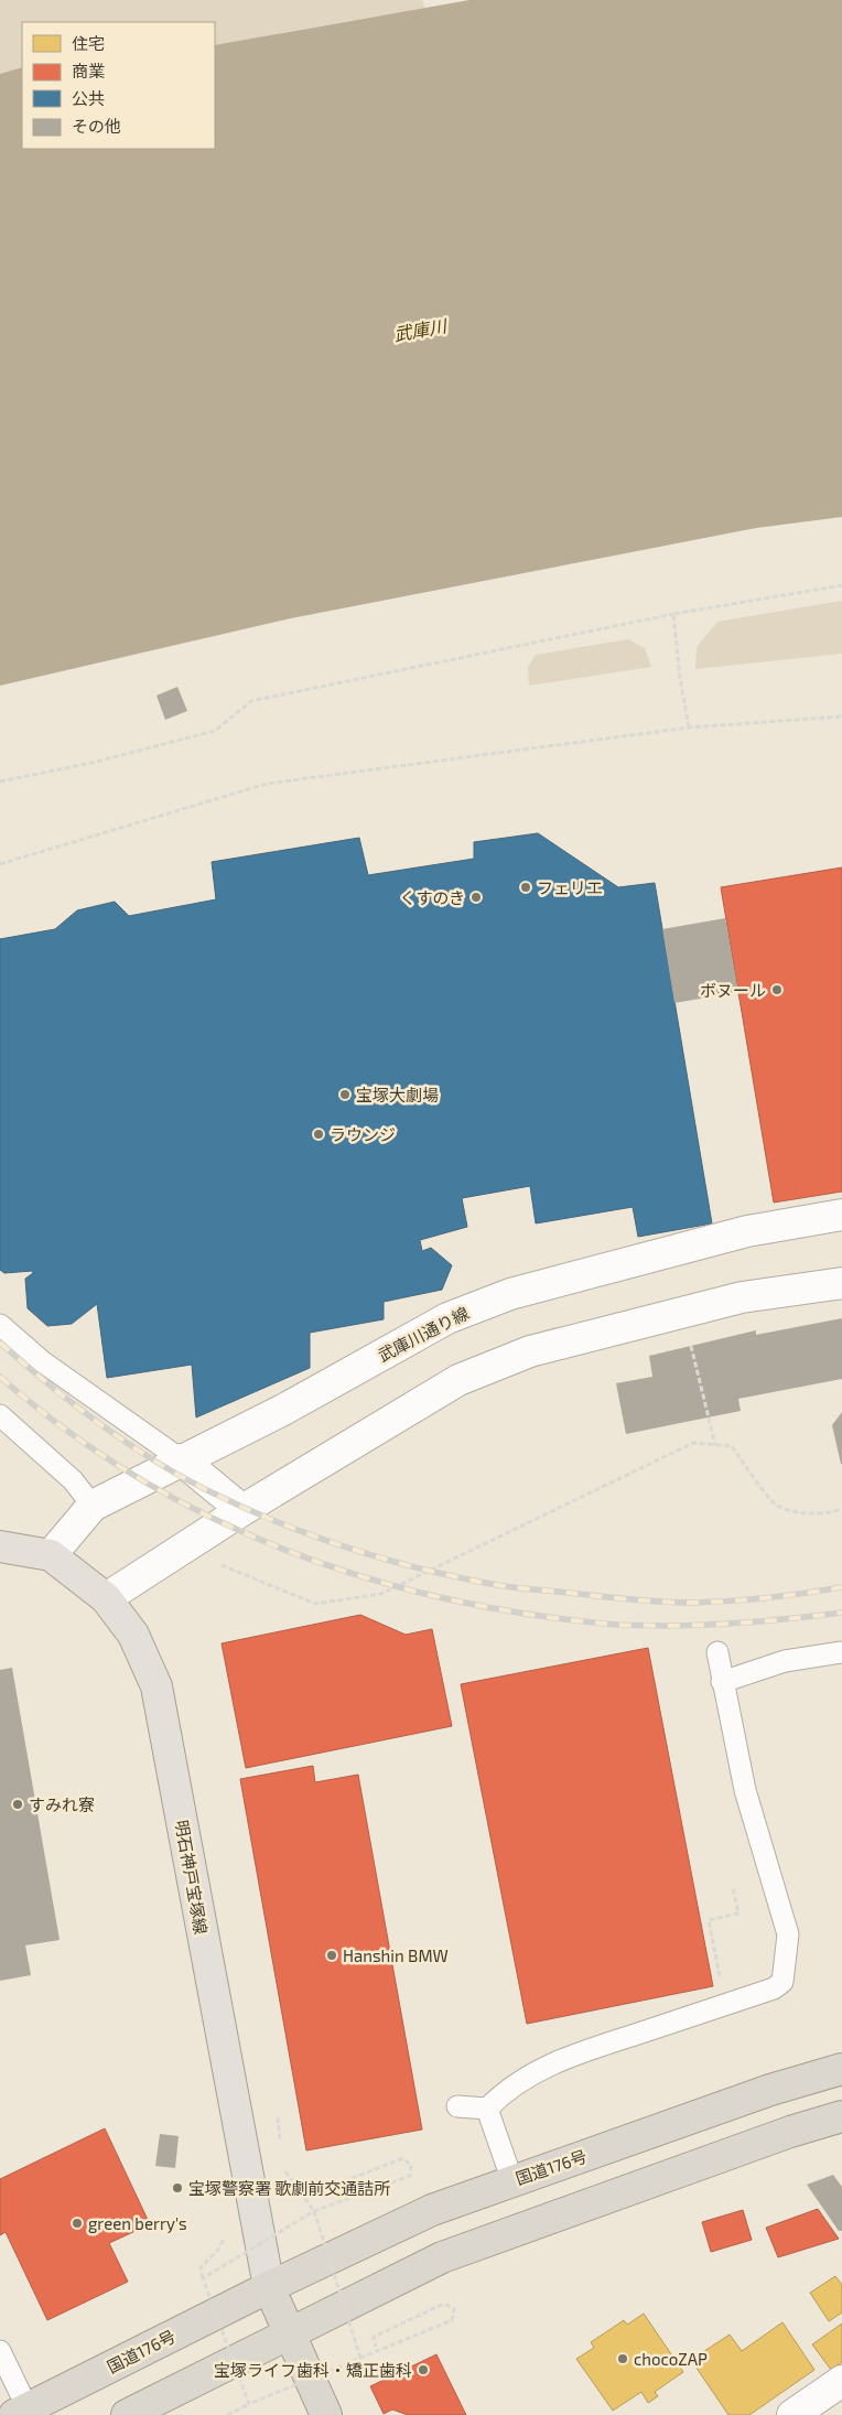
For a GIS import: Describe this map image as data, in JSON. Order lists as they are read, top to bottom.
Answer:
{
  "streets": {
    "highway": ["国道176号"],
    "main road": ["明石神戸宝塚線"],
    "street": ["武庫川通り線"]
  },
  "crossings": [
    ["武庫川通り線", "明石神戸宝塚線"],
    ["明石神戸宝塚線", "国道176号"]
  ],
  "water": ["武庫川"],
  "places": [
    "フェリエ",
    "くすのき",
    "ボヌール",
    "宝塚大劇場",
    "ラウンジ",
    "すみれ寮",
    "Hanshin BMW",
    "宝塚警察署 歌劇前交通詰所",
    "green berry's",
    "chocoZAP",
    "宝塚ライフ歯科・矯正歯科"
  ],
  "legend": [
    "住宅",
    "商業",
    "公共",
    "その他"
  ]
}
